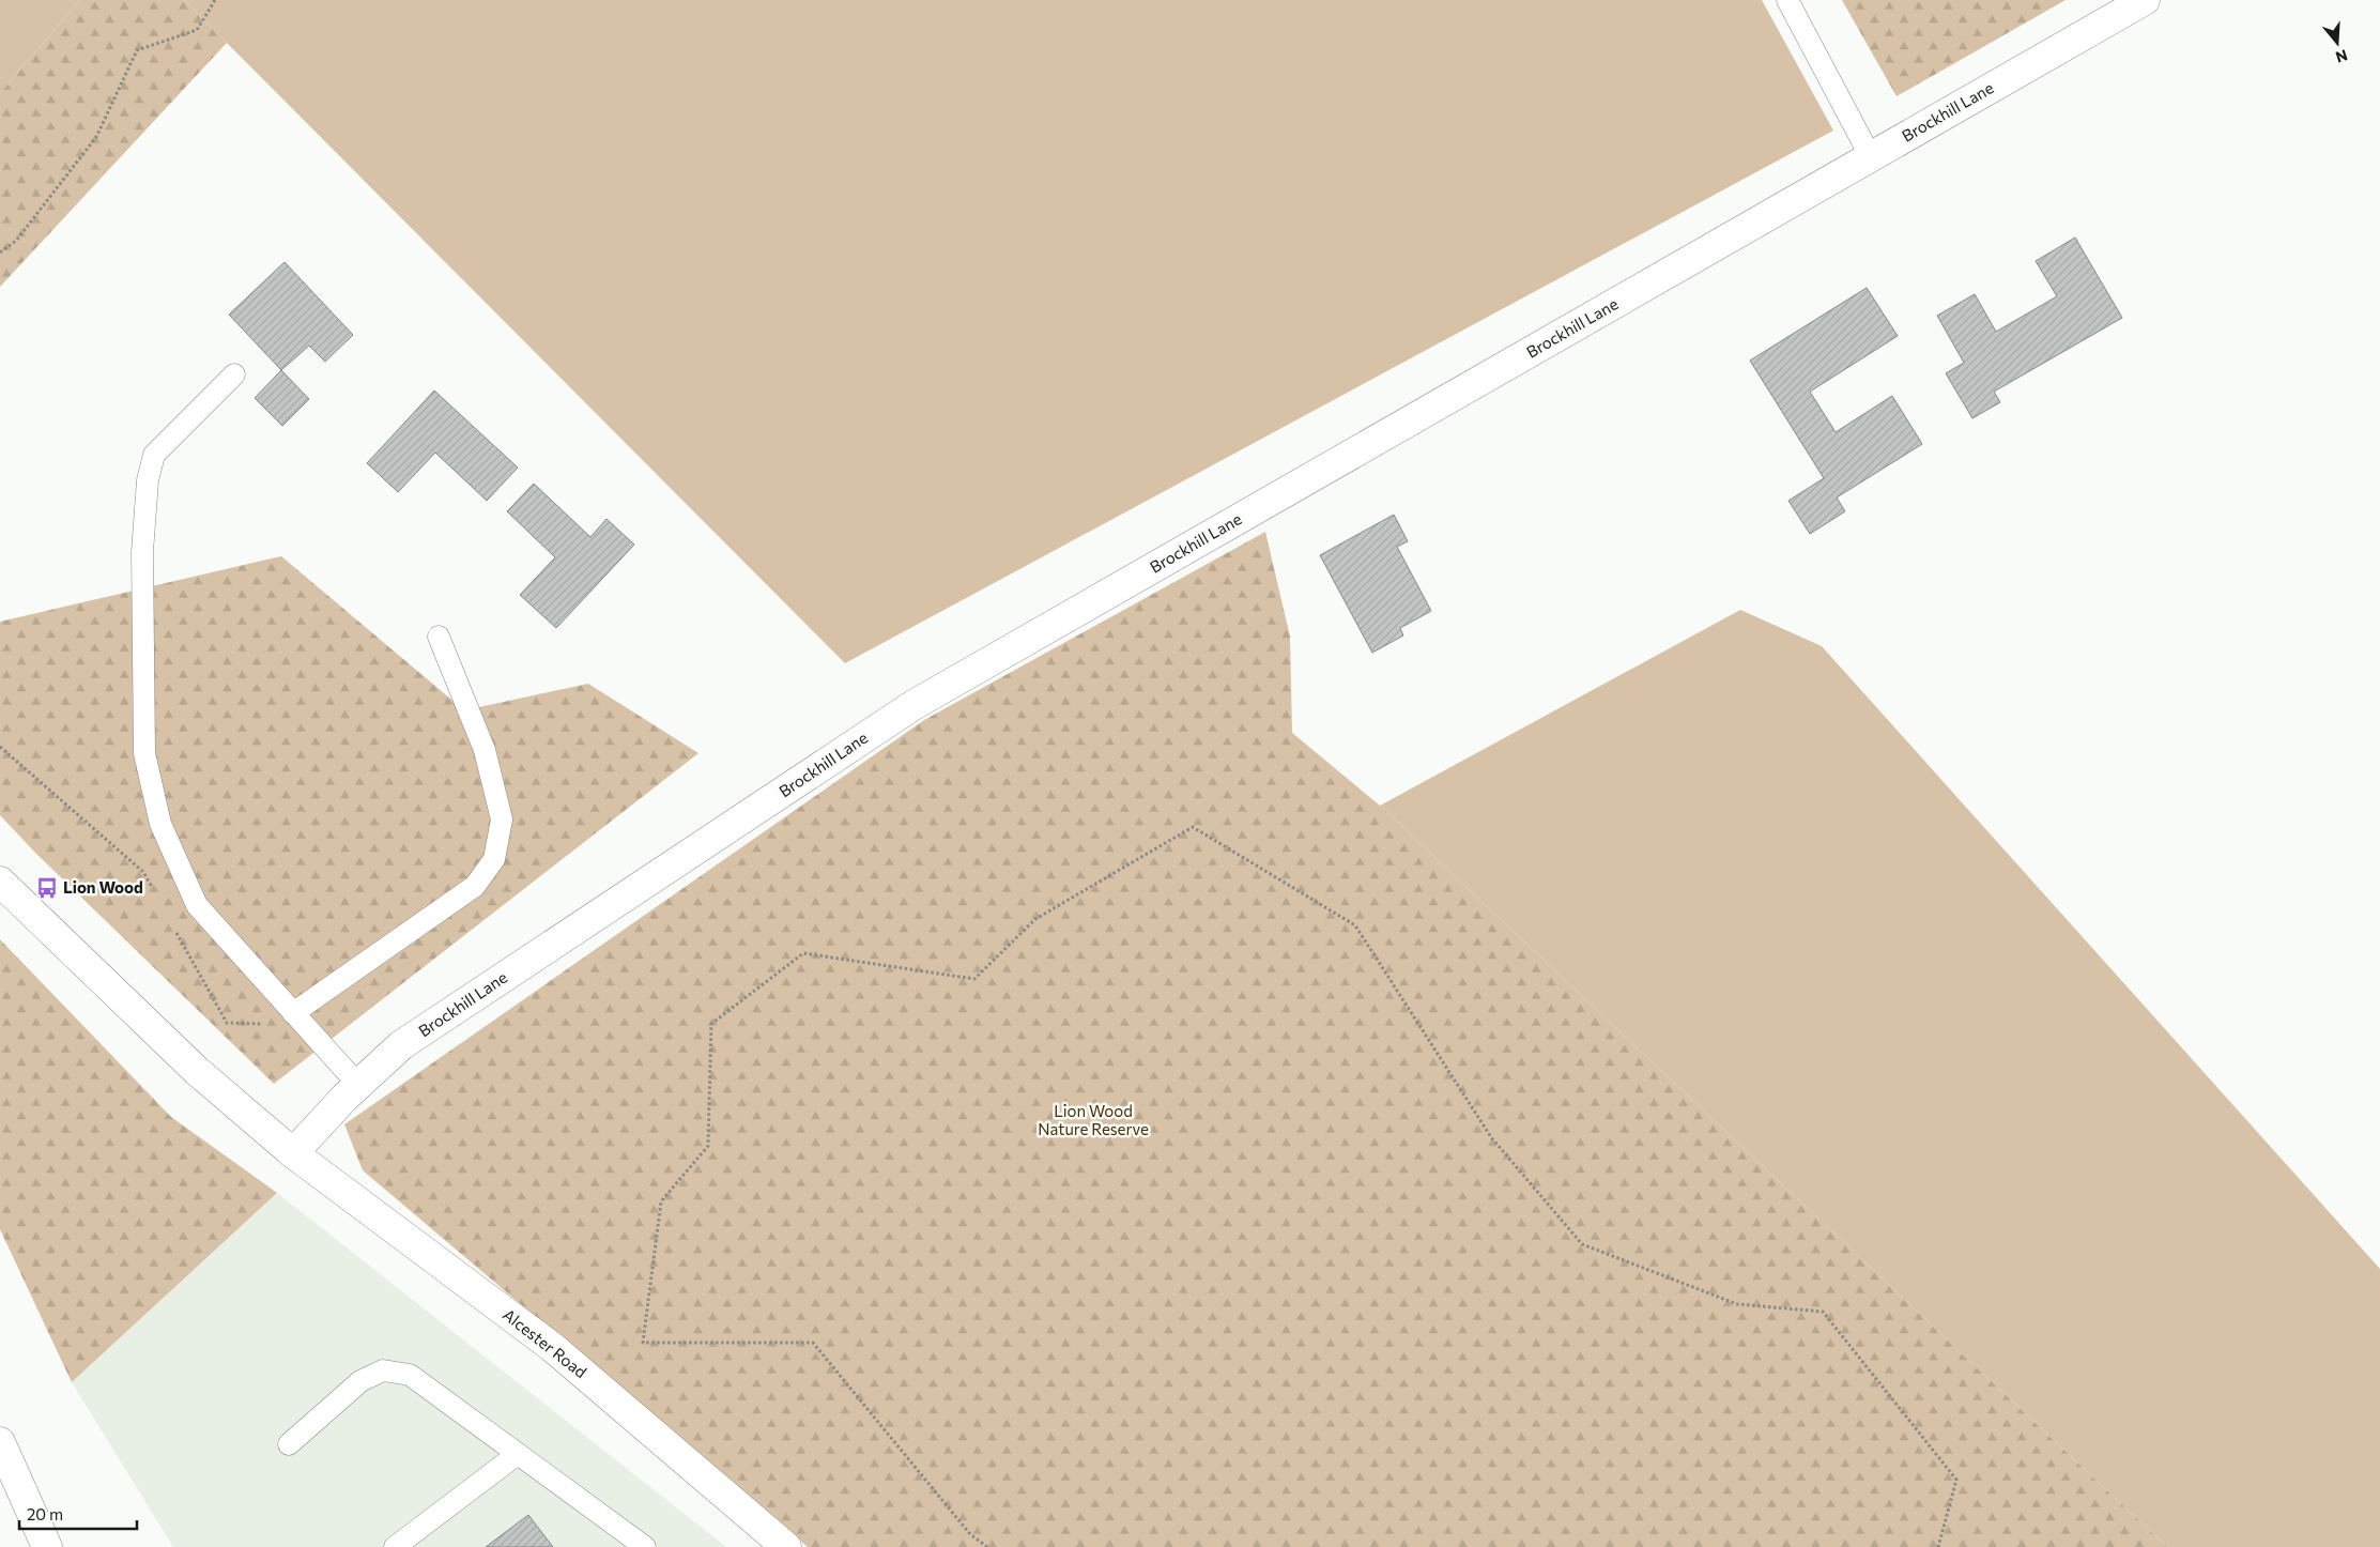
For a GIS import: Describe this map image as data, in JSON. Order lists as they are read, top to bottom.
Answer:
{
  "streets": {
    "main road": ["Brockhill Lane", "Alcester Road"]
  },
  "crossings": [
    ["Brockhill Lane", "Alcester Road"]
  ],
  "parks": ["Lion Wood Nature Reserve"],
  "places": {
    "bus stop": ["Lion Wood"]
  },
  "scale_bar": "20 m",
  "north": "bottom"
}
